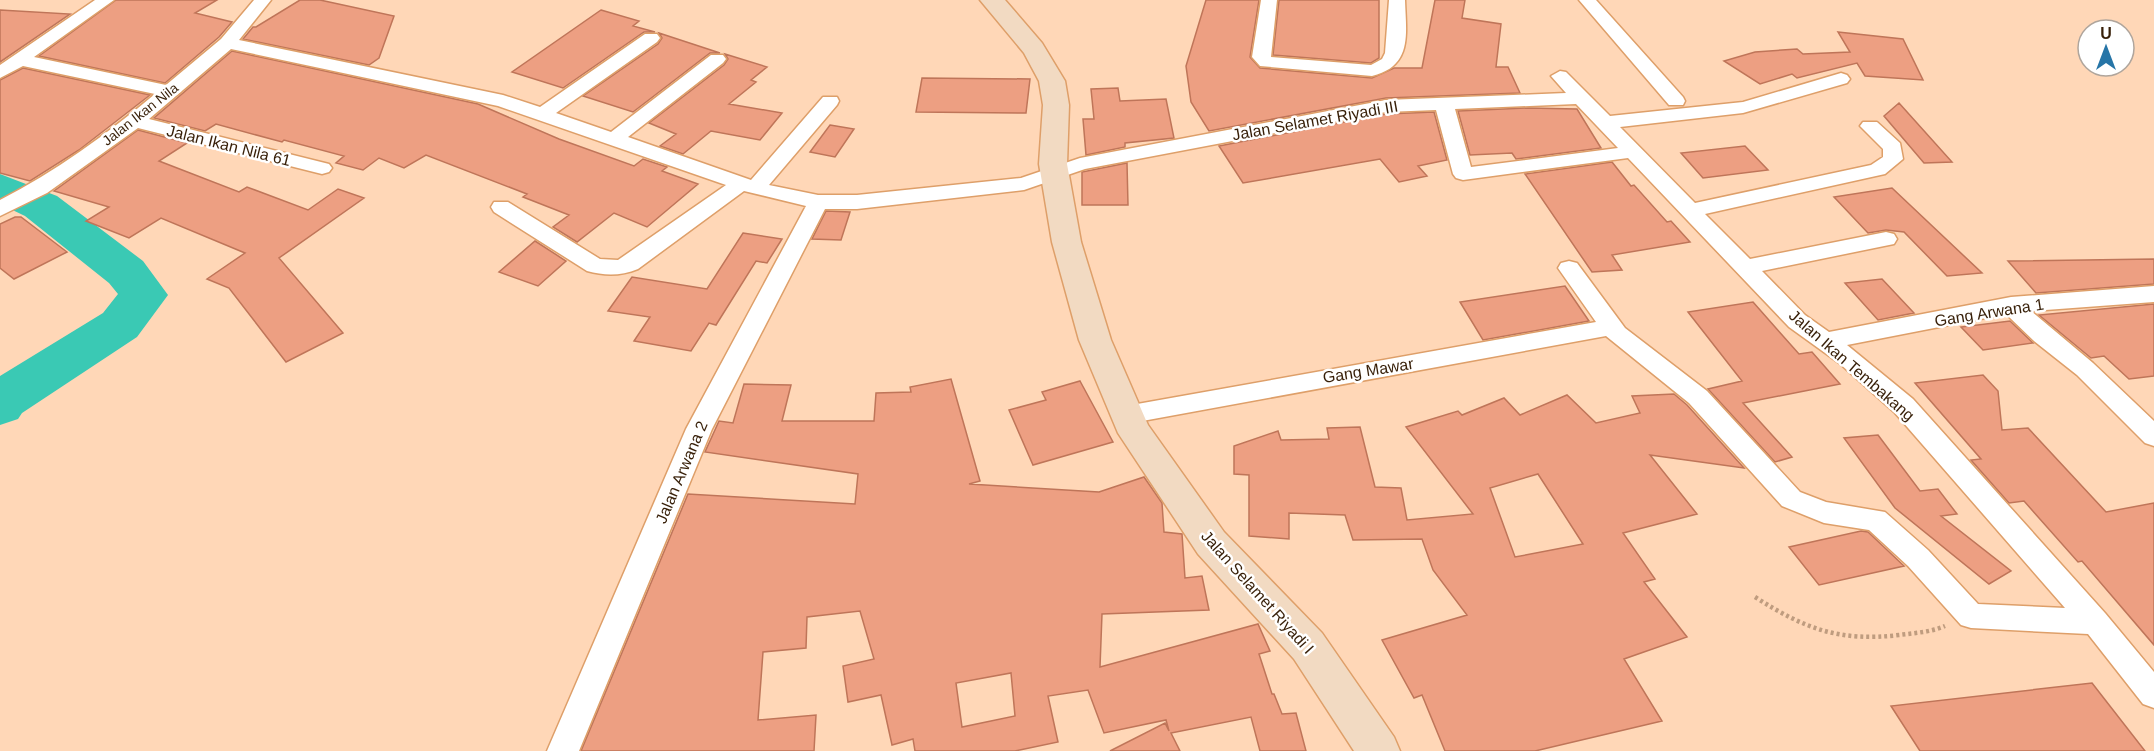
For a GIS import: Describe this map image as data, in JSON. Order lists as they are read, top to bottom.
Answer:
{
  "streets": {
    "main road": ["Jalan Selamet Riyadi I"],
    "street": [
      "Jalan Ikan Nila",
      "Jalan Selamet Riyadi III",
      "Jalan Ikan Nila 61",
      "Gang Arwana 1",
      "Jalan Ikan Tembakang",
      "Gang Mawar",
      "Jalan Arwana 2"
    ]
  },
  "crossings": [
    ["Jalan Ikan Nila", "Jalan Selamet Riyadi III"],
    ["Jalan Ikan Nila", "Jalan Ikan Nila 61"],
    ["Jalan Selamet Riyadi III", "Jalan Ikan Tembakang"],
    ["Jalan Selamet Riyadi III", "Jalan Arwana 2"],
    ["Jalan Selamet Riyadi III", "Jalan Selamet Riyadi I"],
    ["Gang Arwana 1", "Jalan Ikan Tembakang"],
    ["Gang Mawar", "Jalan Selamet Riyadi I"]
  ],
  "north": "top"
}
